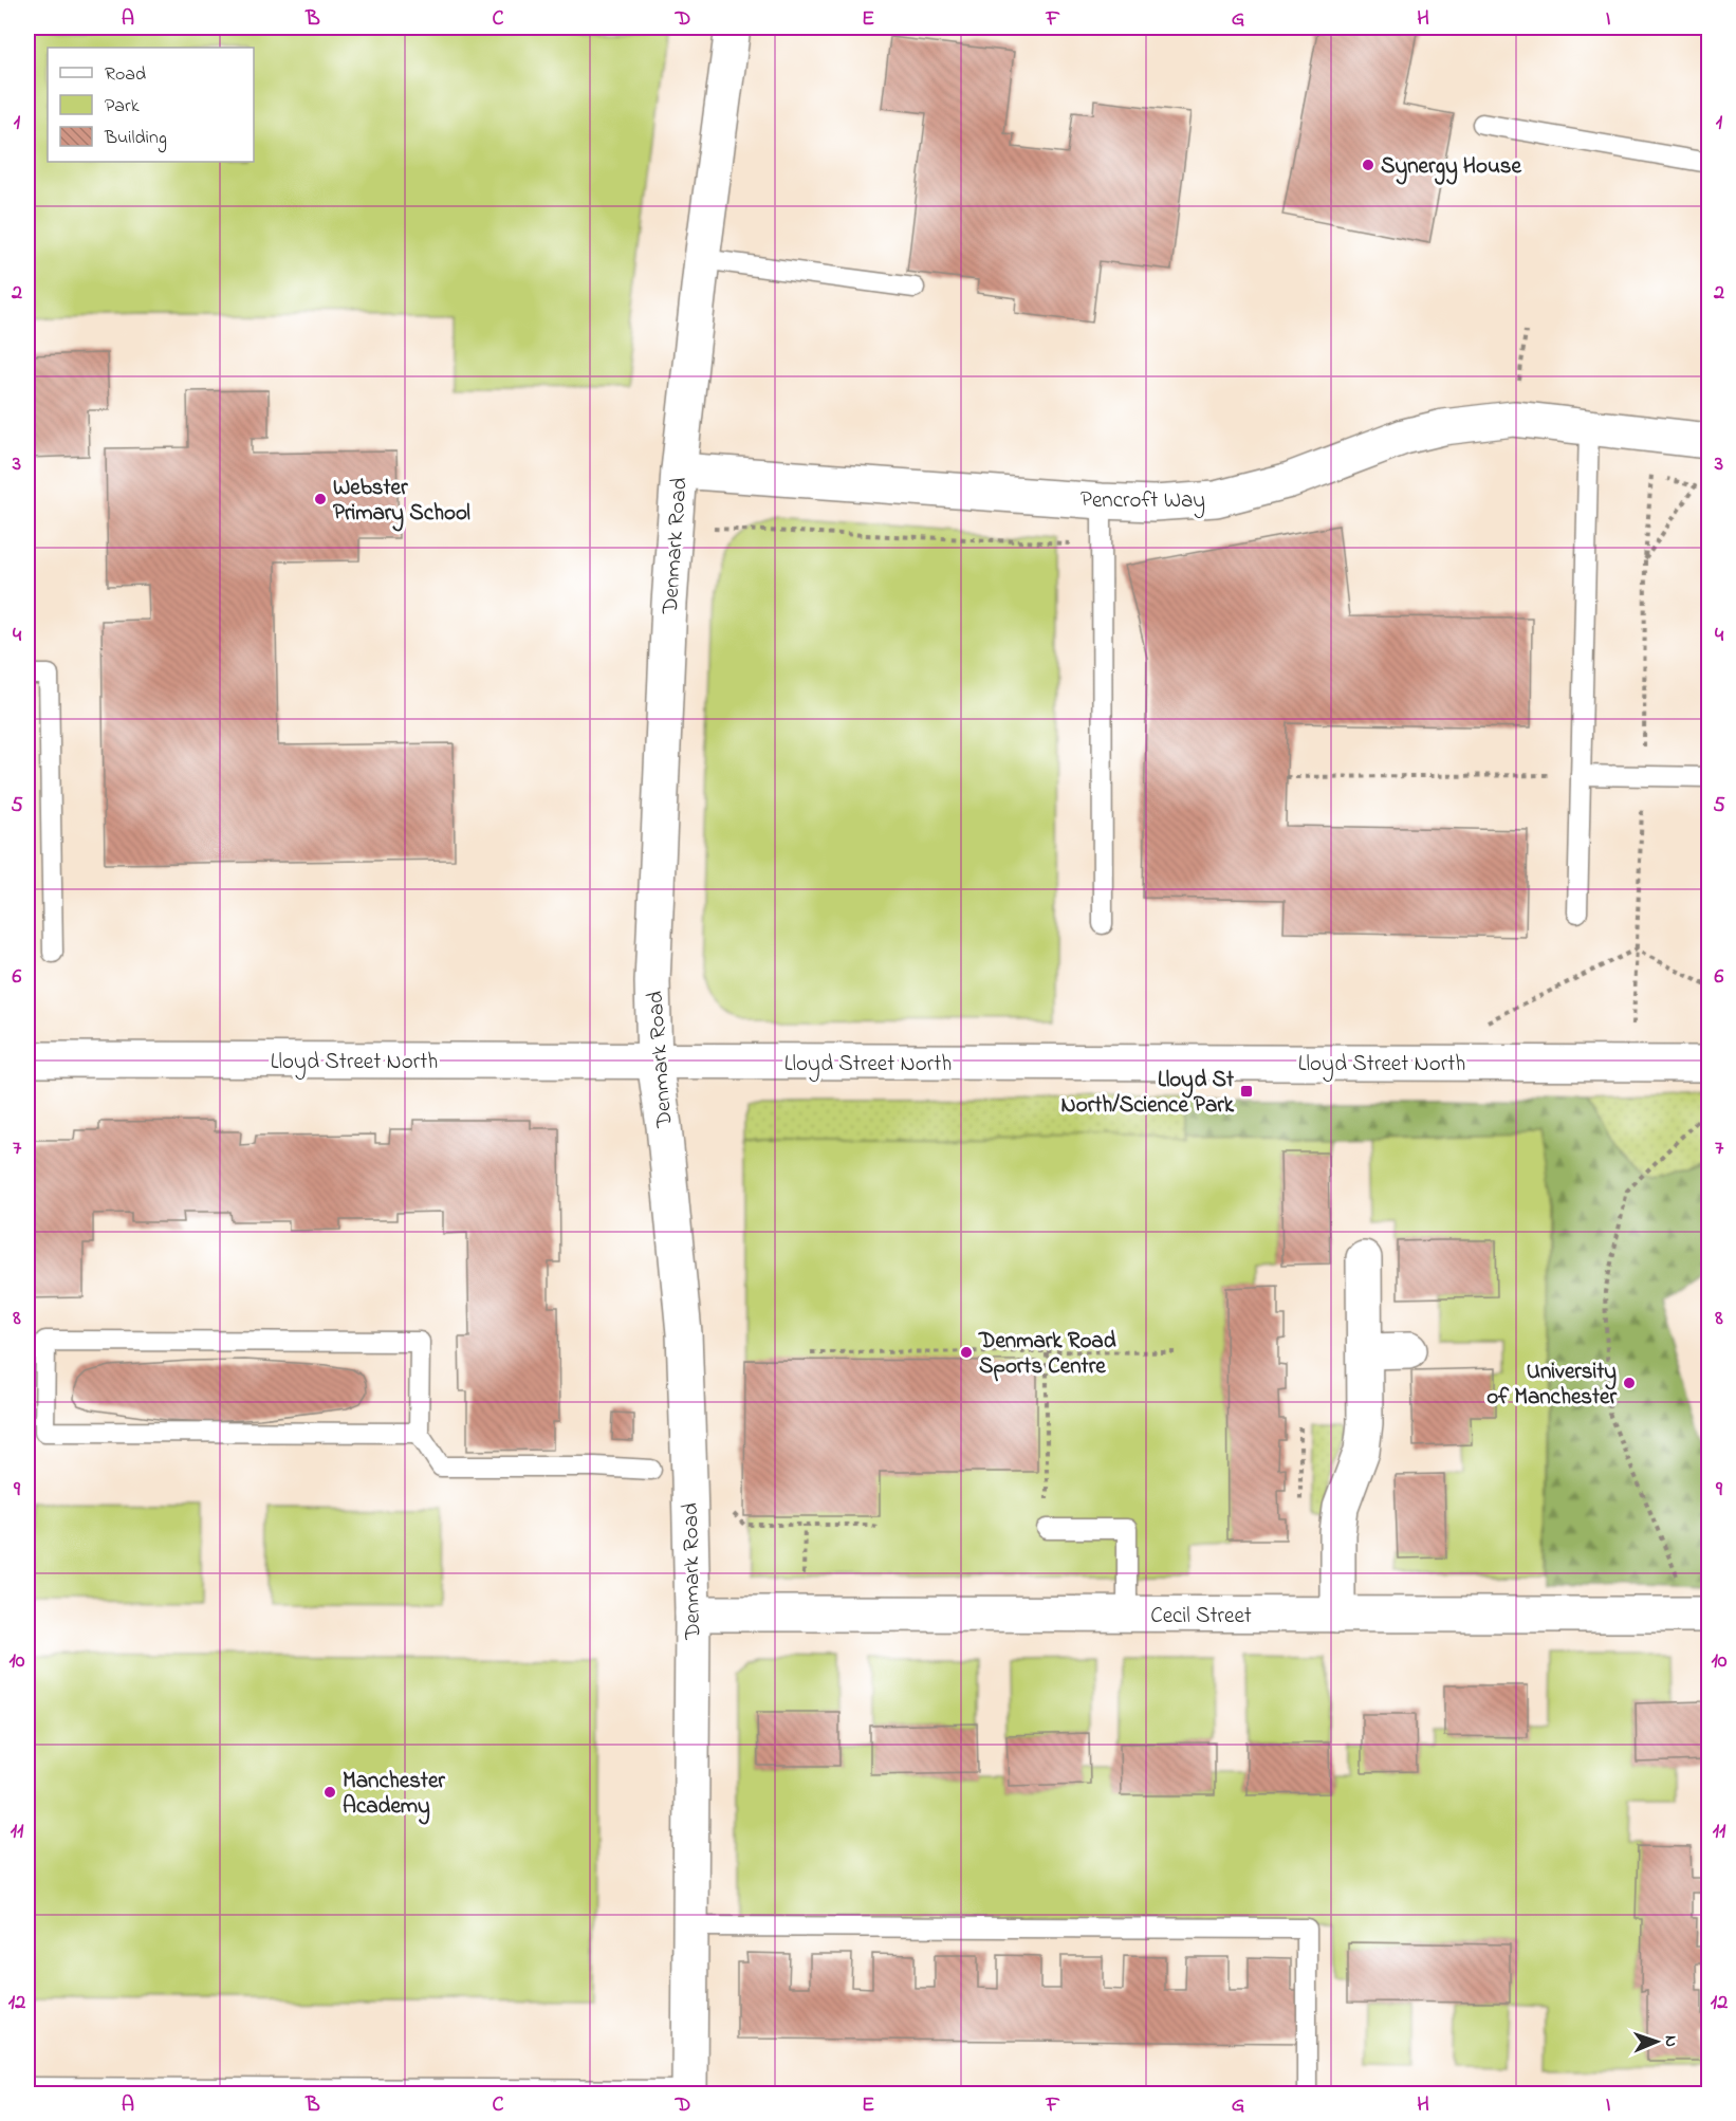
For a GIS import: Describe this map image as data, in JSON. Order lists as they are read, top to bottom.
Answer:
{
  "streets": {
    "street": [
      "Pencroft Way",
      "Denmark Road",
      "Lloyd Street North",
      "Cecil Street"
    ]
  },
  "crossings": [
    ["Pencroft Way", "Denmark Road"],
    ["Denmark Road", "Lloyd Street North"],
    ["Denmark Road", "Cecil Street"]
  ],
  "places": {
    "other": [
      "Synergy House",
      "Webster Primary School",
      "Denmark Road Sports Centre",
      "University of Manchester",
      "Manchester Academy"
    ],
    "transit": ["Lloyd St North/Science Park"]
  },
  "legend": ["Road", "Park", "Building"],
  "north": "right",
  "grid": {
    "columns": [
      "A",
      "B",
      "C",
      "D",
      "E",
      "F",
      "G",
      "H",
      "I"
    ],
    "rows": [
      "1",
      "2",
      "3",
      "4",
      "5",
      "6",
      "7",
      "8",
      "9",
      "10",
      "11",
      "12"
    ]
  }
}
